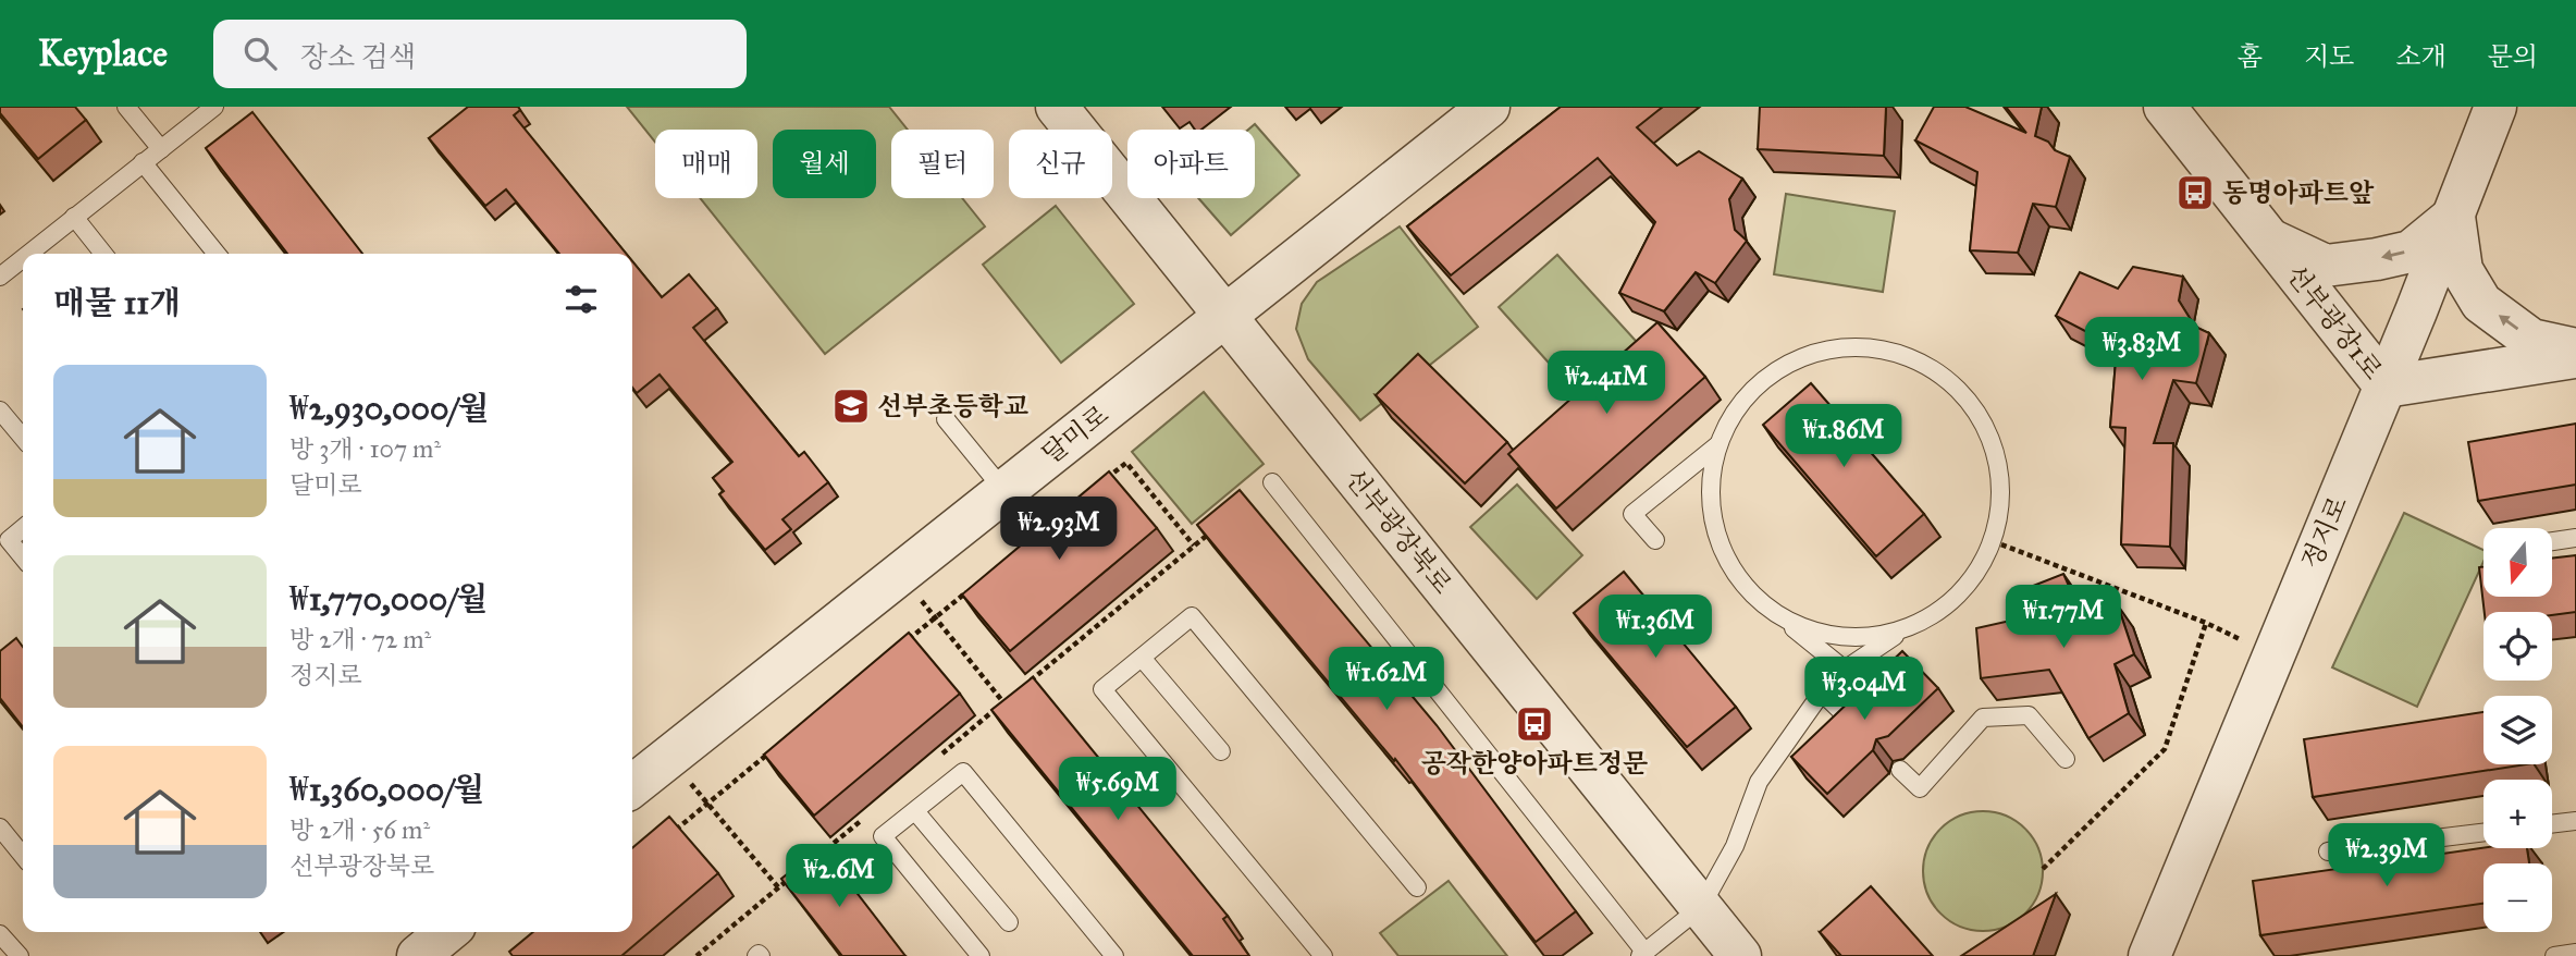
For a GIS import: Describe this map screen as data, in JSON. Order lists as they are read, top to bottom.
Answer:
{
  "streets": {
    "street": [
      "선부광장1로",
      "달미로",
      "선부광장북로",
      "정지로"
    ]
  },
  "crossings": [
    ["선부광장1로", "정지로"],
    ["달미로", "선부광장북로"]
  ],
  "places": {
    "bus stop": ["동명아파트앞", "공작한양아파트정문"],
    "school or university": ["선부초등학교"]
  },
  "north": "bottom",
  "page": {
    "header": "Keyplace",
    "search": "장소 검색",
    "nav": [
      "홈",
      "지도",
      "소개",
      "문의"
    ],
    "chip": [
      "매매",
      "월세",
      "필터",
      "신규",
      "아파트"
    ],
    "heading": "매물 11개",
    "price": [
      "₩3.83M",
      "₩2.41M",
      "₩1.86M",
      "₩2.93M",
      "₩1.77M",
      "₩1.36M",
      "₩1.62M",
      "₩3.04M",
      "₩5.69M",
      "₩2.39M",
      "₩2.6M"
    ],
    "list": [
      {
        "name": "₩2,930,000/월",
        "note": "방 3개 · 107 m² · 달미로"
      },
      {
        "name": "₩1,770,000/월",
        "note": "방 2개 · 72 m² · 정지로"
      },
      {
        "name": "₩1,360,000/월",
        "note": "방 2개 · 56 m² · 선부광장북로"
      }
    ],
    "map_buttons": ["+", "−"]
  }
}
